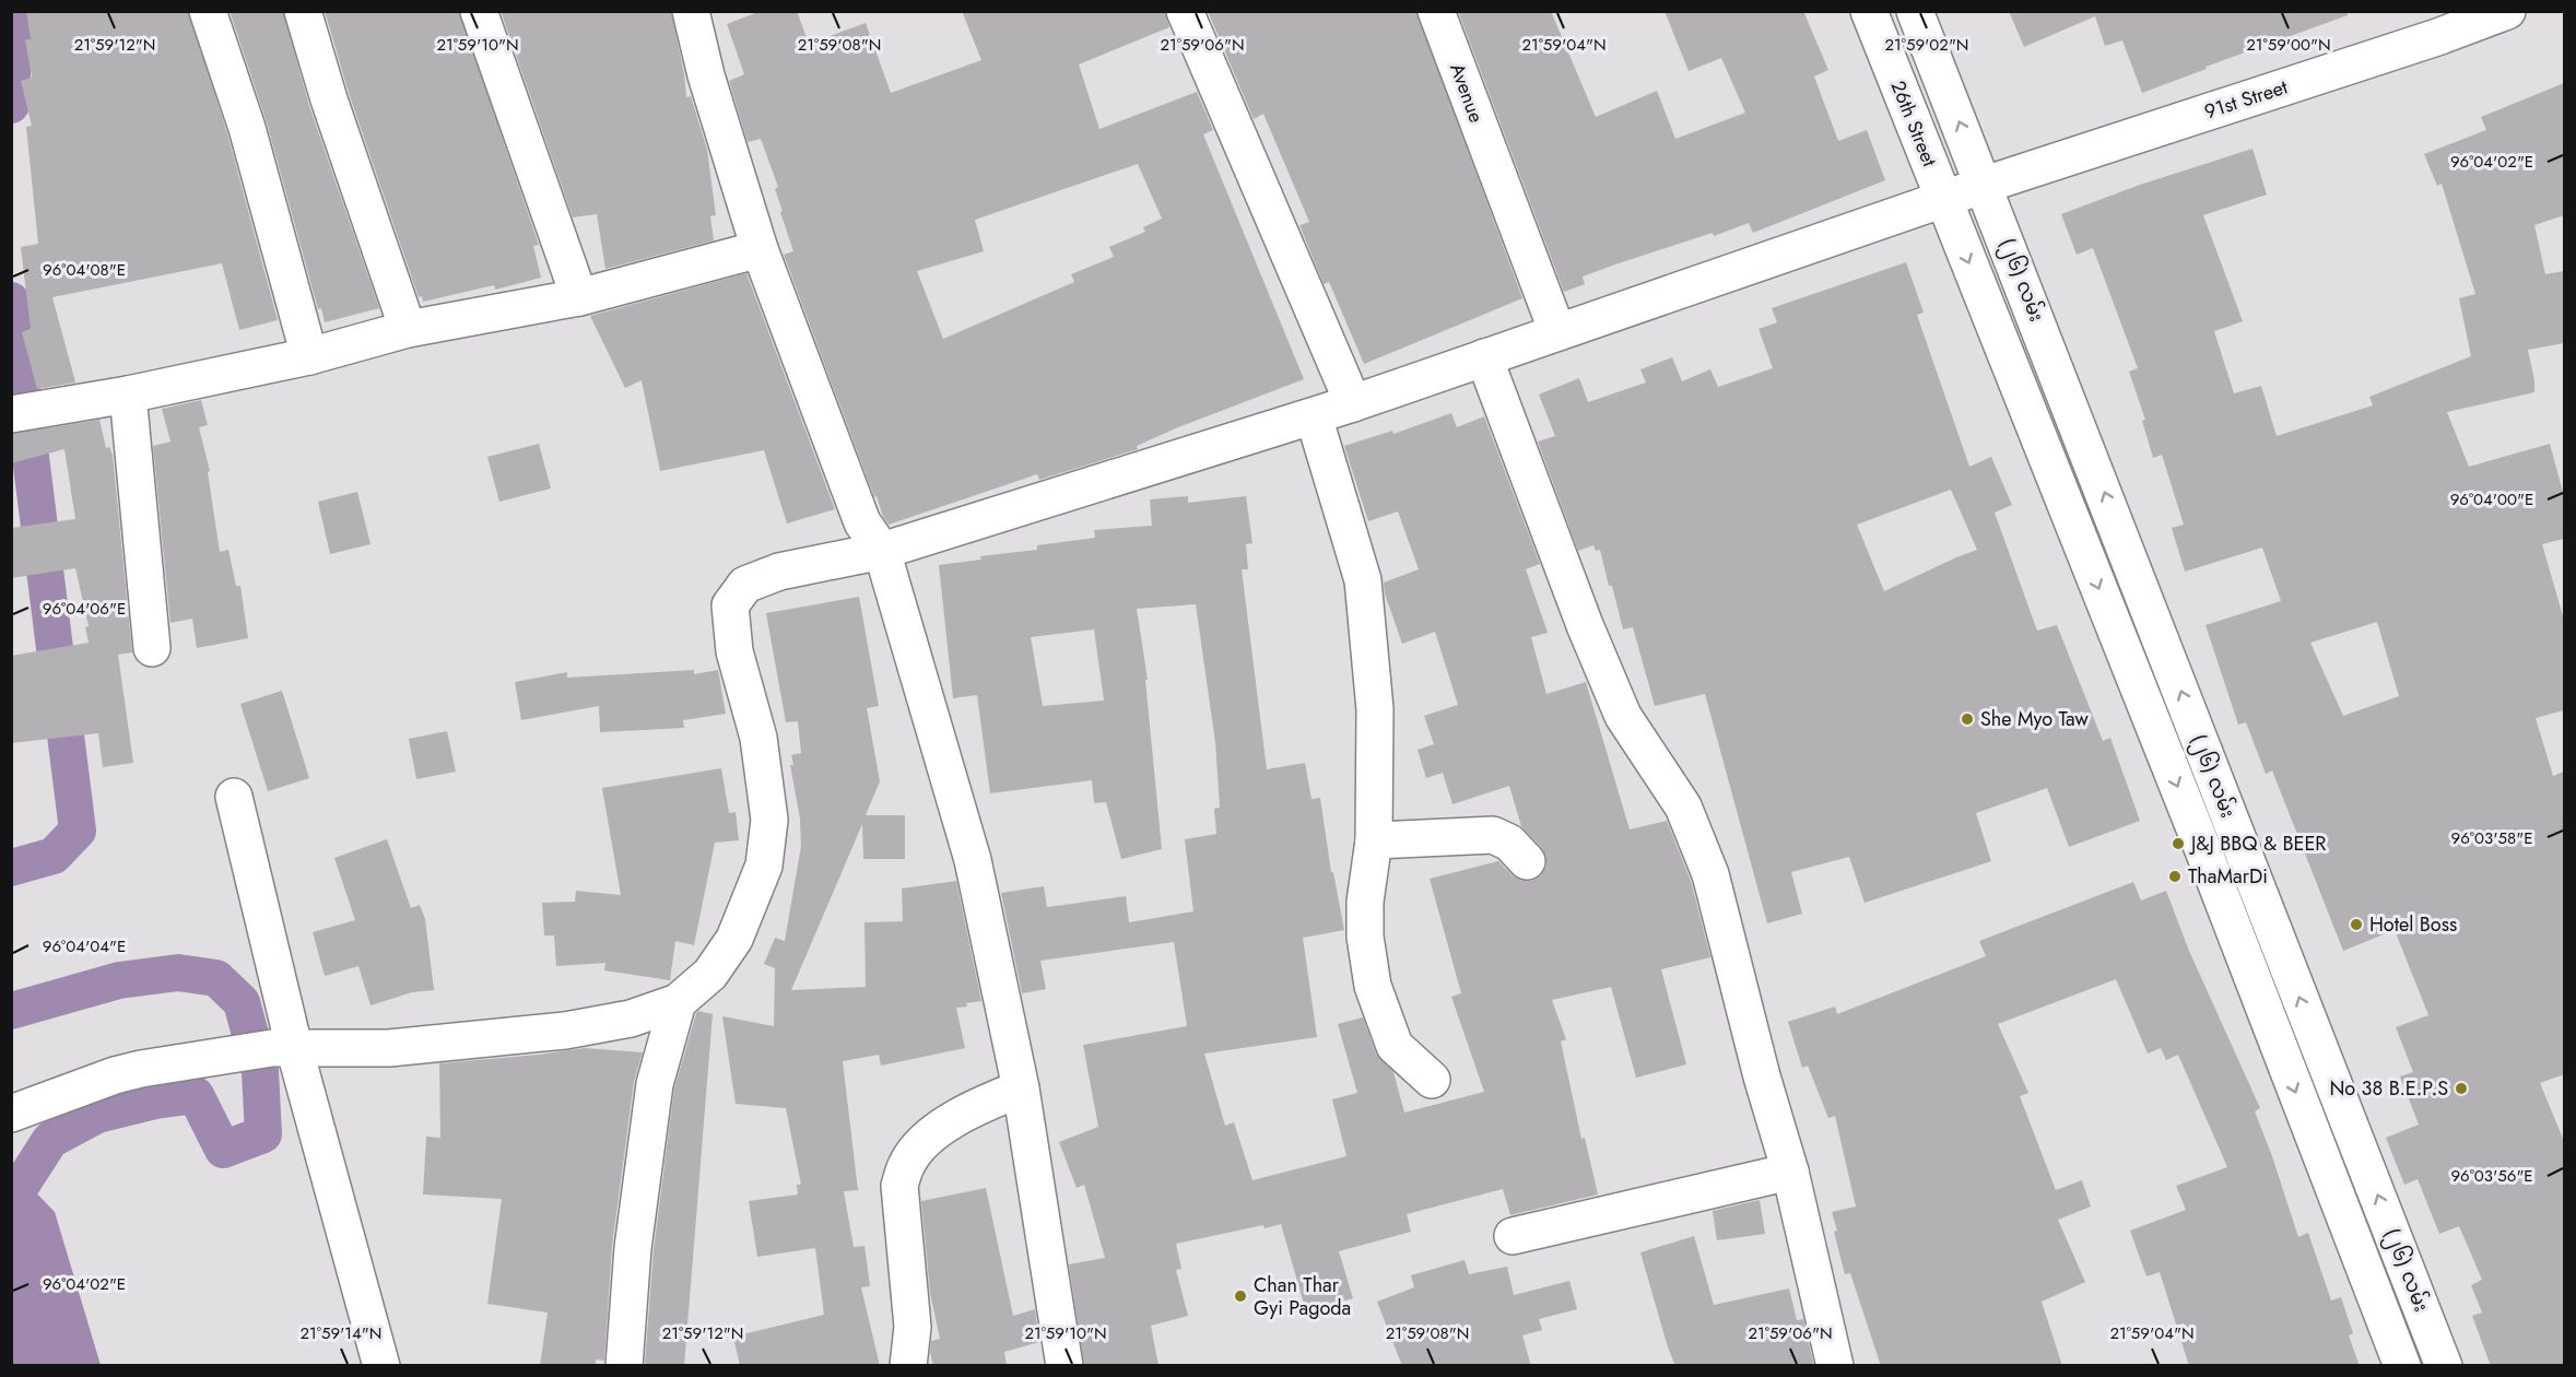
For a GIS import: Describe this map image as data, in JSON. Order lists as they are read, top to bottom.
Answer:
{
  "streets": {
    "street": [
      "Avenue",
      "91st Street",
      "26th Street",
      "(၂၆) လမ်း"
    ]
  },
  "crossings": [
    ["Avenue", "91st Street"],
    ["91st Street", "26th Street"],
    ["91st Street", "(၂၆) လမ်း"],
    ["26th Street", "(၂၆) လမ်း"]
  ],
  "places": [
    "She Myo Taw",
    "J&J BBQ & BEER",
    "ThaMarDi",
    "Hotel Boss",
    "No 38 B.E.P.S",
    "Chan Thar Gyi Pagoda"
  ],
  "coordinates": [
    "21°59'12\"N",
    "21°59'10\"N",
    "21°59'08\"N",
    "21°59'06\"N",
    "21°59'02\"N",
    "21°59'00\"N",
    "21°59'04\"N",
    "96°04'02\"E",
    "96°04'08\"E",
    "96°04'00\"E",
    "96°04'06\"E",
    "96°03'58\"E",
    "96°04'04\"E",
    "96°03'56\"E",
    "21°59'14\"N"
  ]
}
